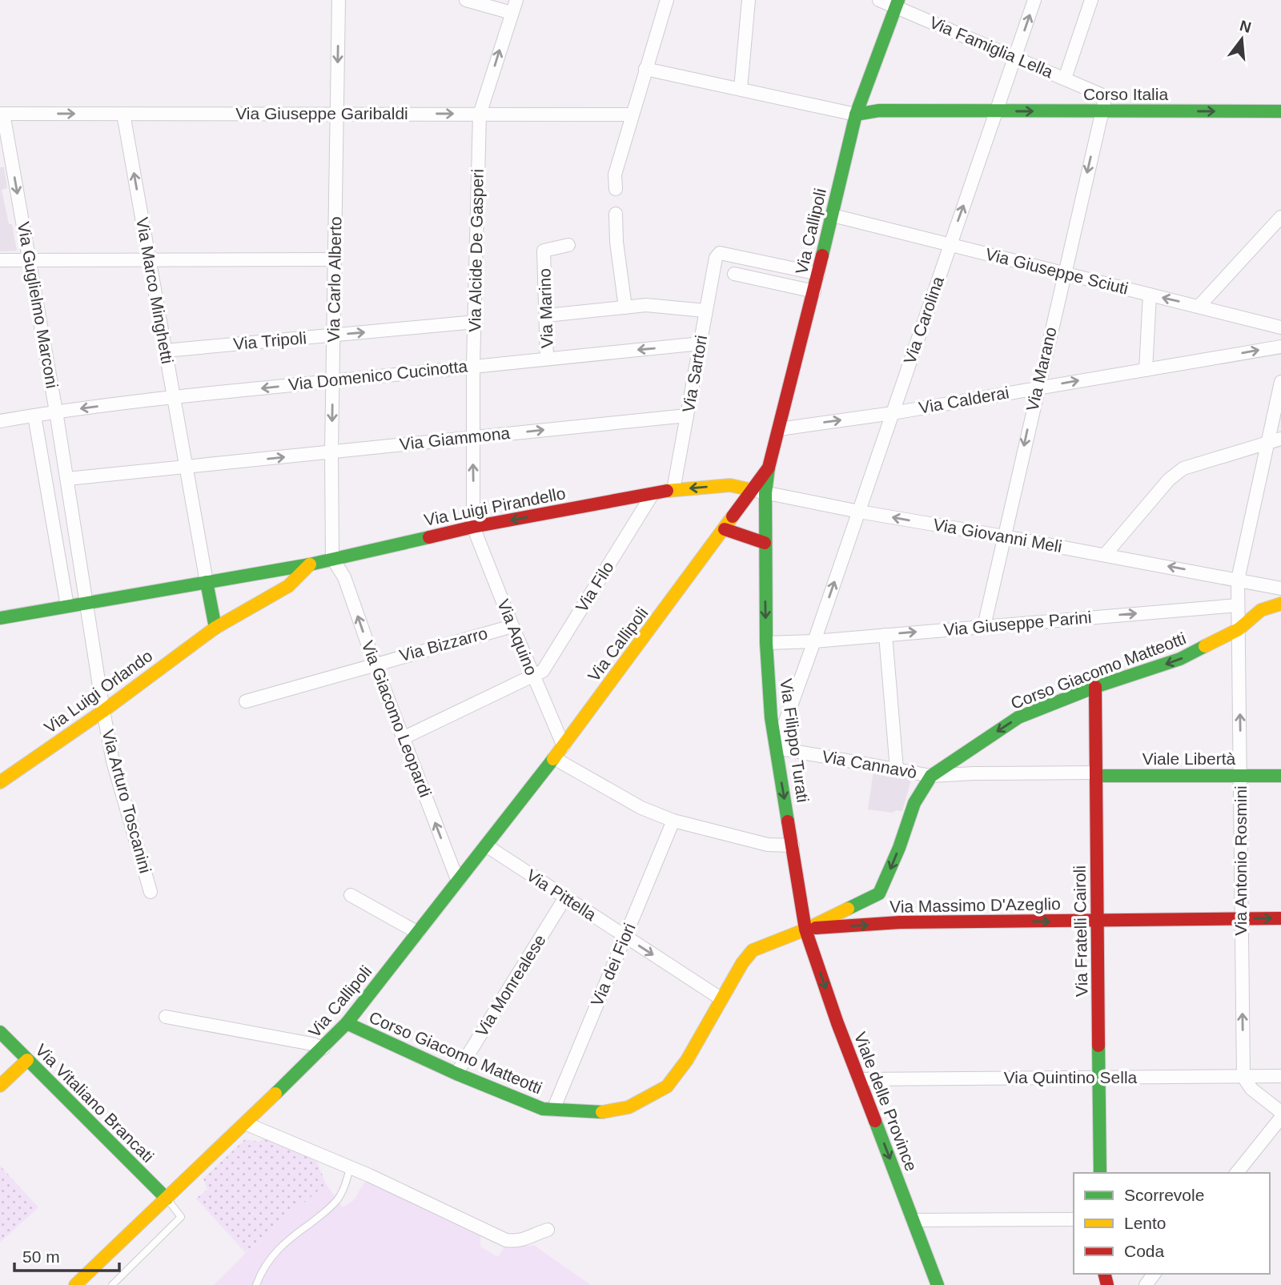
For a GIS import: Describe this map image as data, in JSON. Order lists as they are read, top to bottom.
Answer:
{
  "streets": {
    "street": [
      "Via Famiglia Lella",
      "Corso Italia",
      "Via Giuseppe Garibaldi",
      "Via Callipoli",
      "Via Alcide De Gasperi",
      "Via Giuseppe Sciuti",
      "Via Carlo Alberto",
      "Via Marco Minghetti",
      "Via Guglielmo Marconi",
      "Via Marino",
      "Via Carolina",
      "Via Tripoli",
      "Via Marano",
      "Via Sartori",
      "Via Domenico Cucinotta",
      "Via Calderai",
      "Via Giammona",
      "Via Luigi Pirandello",
      "Via Giovanni Meli",
      "Via Filo",
      "Via Giuseppe Parini",
      "Via Aquino",
      "Via Bizzarro",
      "Corso Giacomo Matteotti",
      "Via Luigi Orlando",
      "Via Giacomo Leopardi",
      "Via Filippo Turati",
      "Viale Libertà",
      "Via Cannavò",
      "Via Arturo Toscanini",
      "Via Antonio Rosmini",
      "Via Pittella",
      "Via Massimo D'Azeglio",
      "Via Fratelli Cairoli",
      "Via dei Fiori",
      "Via Monrealese",
      "Via Quintino Sella",
      "Viale delle Province",
      "Via Vitaliano Brancati"
    ]
  },
  "crossings": [
    ["Via Famiglia Lella", "Corso Italia"],
    ["Via Famiglia Lella", "Via Callipoli"],
    ["Via Famiglia Lella", "Via Carolina"],
    ["Via Famiglia Lella", "Via Marano"],
    ["Corso Italia", "Via Callipoli"],
    ["Corso Italia", "Via Carolina"],
    ["Corso Italia", "Via Marano"],
    ["Via Giuseppe Garibaldi", "Via Alcide De Gasperi"],
    ["Via Giuseppe Garibaldi", "Via Carlo Alberto"],
    ["Via Giuseppe Garibaldi", "Via Marco Minghetti"],
    ["Via Giuseppe Garibaldi", "Via Guglielmo Marconi"],
    ["Via Callipoli", "Via Giuseppe Sciuti"],
    ["Via Callipoli", "Via Sartori"],
    ["Via Callipoli", "Via Calderai"],
    ["Via Callipoli", "Via Luigi Pirandello"],
    ["Via Callipoli", "Via Giovanni Meli"],
    ["Via Callipoli", "Via Aquino"],
    ["Via Callipoli", "Corso Giacomo Matteotti"],
    ["Via Callipoli", "Via Giacomo Leopardi"],
    ["Via Callipoli", "Via Filippo Turati"],
    ["Via Callipoli", "Via Pittella"],
    ["Via Callipoli", "Via Vitaliano Brancati"],
    ["Via Alcide De Gasperi", "Via Tripoli"],
    ["Via Alcide De Gasperi", "Via Domenico Cucinotta"],
    ["Via Alcide De Gasperi", "Via Giammona"],
    ["Via Alcide De Gasperi", "Via Luigi Pirandello"],
    ["Via Alcide De Gasperi", "Via Aquino"],
    ["Via Giuseppe Sciuti", "Via Carolina"],
    ["Via Giuseppe Sciuti", "Via Marano"],
    ["Via Carlo Alberto", "Via Tripoli"],
    ["Via Carlo Alberto", "Via Domenico Cucinotta"],
    ["Via Carlo Alberto", "Via Giammona"],
    ["Via Carlo Alberto", "Via Luigi Pirandello"],
    ["Via Carlo Alberto", "Via Giacomo Leopardi"],
    ["Via Marco Minghetti", "Via Tripoli"],
    ["Via Marco Minghetti", "Via Domenico Cucinotta"],
    ["Via Marco Minghetti", "Via Giammona"],
    ["Via Marco Minghetti", "Via Luigi Pirandello"],
    ["Via Guglielmo Marconi", "Via Domenico Cucinotta"],
    ["Via Guglielmo Marconi", "Via Luigi Pirandello"],
    ["Via Marino", "Via Domenico Cucinotta"],
    ["Via Carolina", "Via Calderai"],
    ["Via Carolina", "Via Giovanni Meli"],
    ["Via Carolina", "Via Giuseppe Parini"],
    ["Via Carolina", "Via Filippo Turati"],
    ["Via Carolina", "Via Cannavò"],
    ["Via Marano", "Via Calderai"],
    ["Via Marano", "Via Giovanni Meli"],
    ["Via Marano", "Via Giuseppe Parini"],
    ["Via Sartori", "Via Domenico Cucinotta"],
    ["Via Sartori", "Via Giammona"],
    ["Via Sartori", "Via Luigi Pirandello"],
    ["Via Luigi Pirandello", "Via Giovanni Meli"],
    ["Via Luigi Pirandello", "Via Filo"],
    ["Via Luigi Pirandello", "Via Aquino"],
    ["Via Luigi Pirandello", "Via Luigi Orlando"],
    ["Via Luigi Pirandello", "Via Giacomo Leopardi"],
    ["Via Giovanni Meli", "Via Filippo Turati"],
    ["Via Giovanni Meli", "Via Antonio Rosmini"],
    ["Via Filo", "Via Aquino"],
    ["Via Filo", "Via Giacomo Leopardi"],
    ["Via Giuseppe Parini", "Via Filippo Turati"],
    ["Via Giuseppe Parini", "Via Antonio Rosmini"],
    ["Via Aquino", "Via Bizzarro"],
    ["Via Bizzarro", "Via Giacomo Leopardi"],
    ["Corso Giacomo Matteotti", "Via Filippo Turati"],
    ["Corso Giacomo Matteotti", "Viale Libertà"],
    ["Corso Giacomo Matteotti", "Via Cannavò"],
    ["Corso Giacomo Matteotti", "Via Antonio Rosmini"],
    ["Corso Giacomo Matteotti", "Via Pittella"],
    ["Corso Giacomo Matteotti", "Via Massimo D'Azeglio"],
    ["Corso Giacomo Matteotti", "Via Fratelli Cairoli"],
    ["Corso Giacomo Matteotti", "Via dei Fiori"],
    ["Corso Giacomo Matteotti", "Via Monrealese"],
    ["Corso Giacomo Matteotti", "Viale delle Province"],
    ["Via Luigi Orlando", "Via Arturo Toscanini"],
    ["Via Filippo Turati", "Via Cannavò"],
    ["Via Filippo Turati", "Via Massimo D'Azeglio"],
    ["Via Filippo Turati", "Viale delle Province"],
    ["Viale Libertà", "Via Cannavò"],
    ["Viale Libertà", "Via Antonio Rosmini"],
    ["Viale Libertà", "Via Fratelli Cairoli"],
    ["Via Antonio Rosmini", "Via Massimo D'Azeglio"],
    ["Via Antonio Rosmini", "Via Quintino Sella"],
    ["Via Pittella", "Via dei Fiori"],
    ["Via Pittella", "Via Monrealese"],
    ["Via Massimo D'Azeglio", "Via Fratelli Cairoli"],
    ["Via Massimo D'Azeglio", "Viale delle Province"],
    ["Via Fratelli Cairoli", "Via Quintino Sella"],
    ["Via Quintino Sella", "Viale delle Province"]
  ],
  "one_way": [
    "Corso Italia",
    "Via Giuseppe Garibaldi",
    "Via Alcide De Gasperi",
    "Via Carolina",
    "Via Tripoli",
    "Via Marano",
    "Via Calderai",
    "Via Giovanni Meli",
    "Via Giuseppe Parini",
    "Via Giacomo Leopardi",
    "Via Filippo Turati",
    "Via Antonio Rosmini",
    "Via Pittella",
    "Via Massimo D'Azeglio",
    "Viale delle Province"
  ],
  "legend": ["Scorrevole", "Lento", "Coda"],
  "scale_bar": "50 m",
  "north": "top"
}
